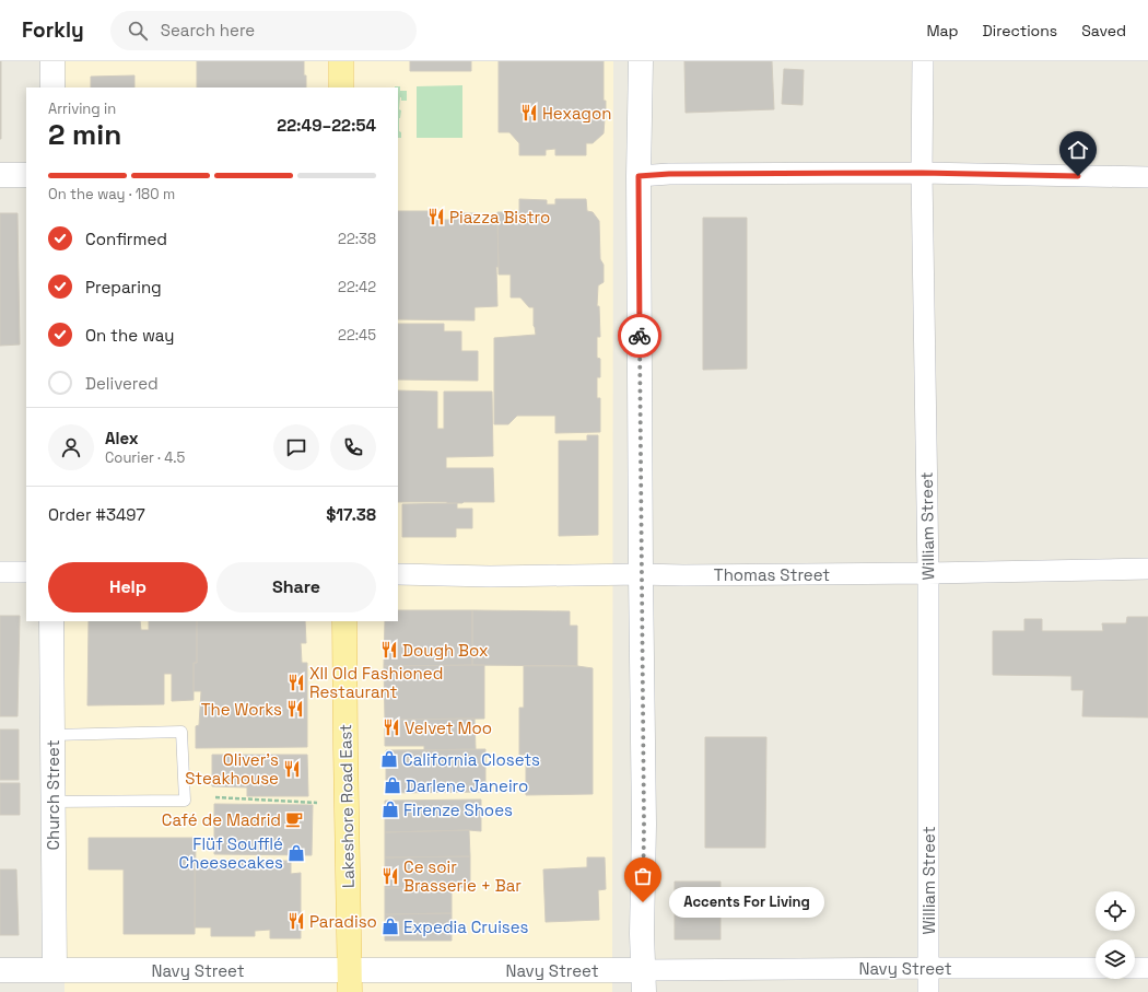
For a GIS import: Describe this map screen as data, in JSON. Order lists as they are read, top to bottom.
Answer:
{
  "streets": {
    "main road": ["Lakeshore Road East"],
    "street": [
      "William Street",
      "Thomas Street",
      "Church Street",
      "Navy Street"
    ]
  },
  "crossings": [
    ["William Street", "Thomas Street"],
    ["William Street", "Navy Street"],
    ["Church Street", "Navy Street"],
    ["Lakeshore Road East", "Navy Street"]
  ],
  "places": {
    "restaurant": [
      "Hexagon",
      "Piazza Bistro",
      "Dough Box",
      "XII Old Fashioned Restaurant",
      "The Works",
      "Velvet Moo",
      "Oliver's Steakhouse",
      "Ce soir Brasserie + Bar",
      "Paradiso"
    ],
    "shop": [
      "California Closets",
      "Darlene Janeiro",
      "Firenze Shoes",
      "Flüf Soufflé Cheesecakes",
      "Expedia Cruises"
    ],
    "cafe": ["Café de Madrid"],
    "other": ["Accents For Living"]
  },
  "page": {
    "header": "Forkly",
    "search": "Search here",
    "nav": ["Map", "Directions", "Saved"],
    "heading": ["2 min", "Arriving in", "22:49–22:54"],
    "panel": [
      "Alex",
      "Courier · 4.5",
      "Order #3497",
      "$17.38"
    ],
    "bar": "On the way · 180 m",
    "list": [
      ["Confirmed", "22:38"],
      ["Preparing", "22:42"],
      ["On the way", "22:45"],
      "Delivered"
    ],
    "buttons": ["Help", "Share"],
    "bubble": "Accents For Living"
  }
}
